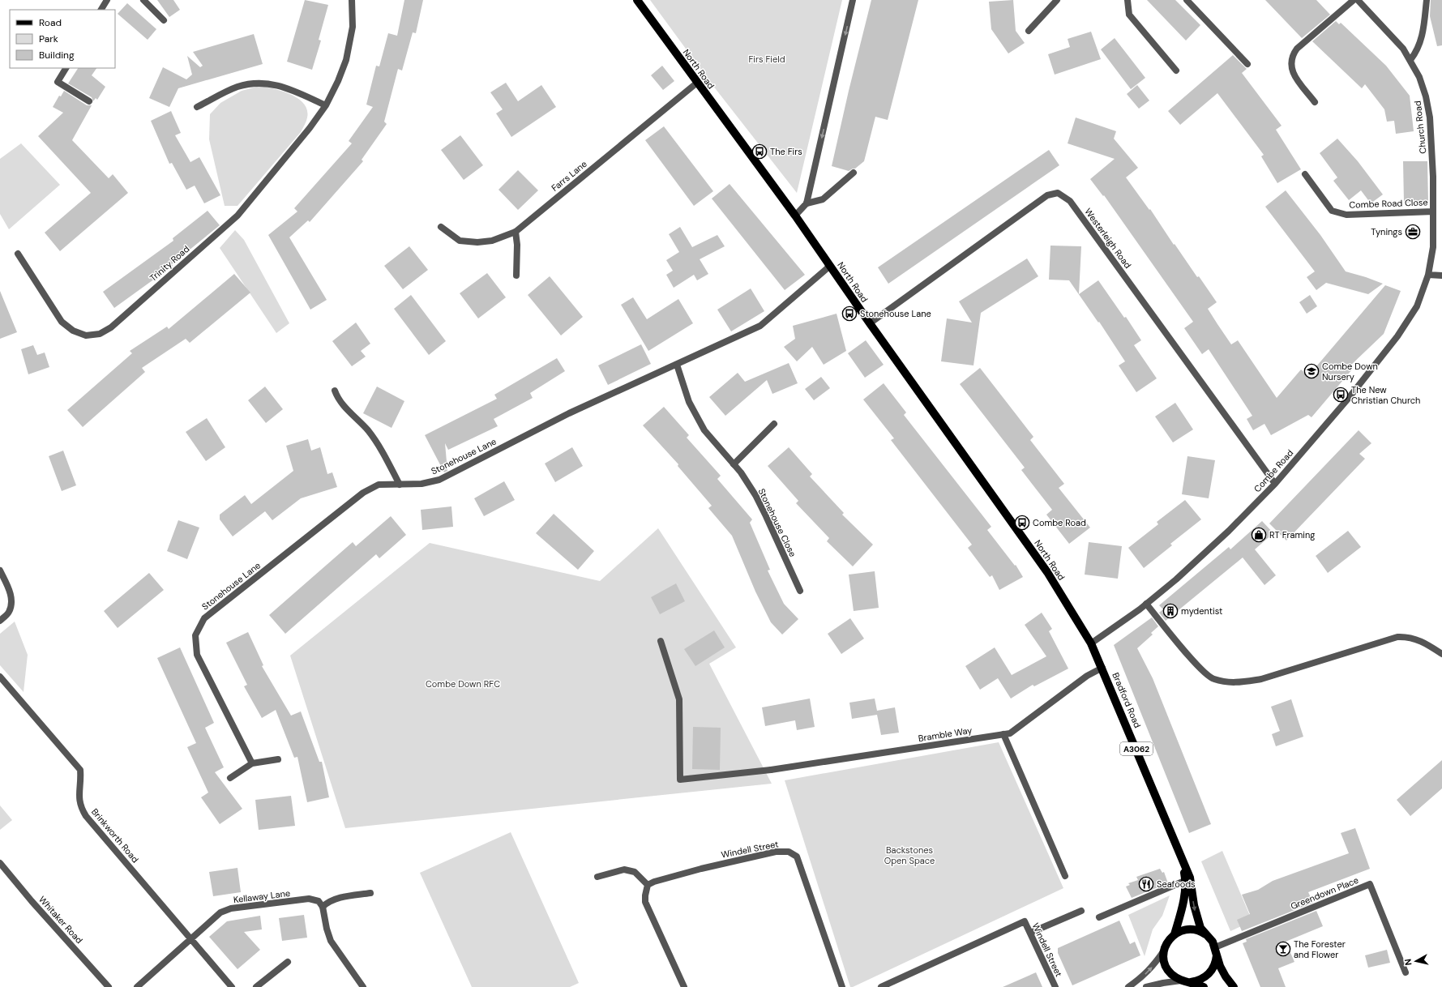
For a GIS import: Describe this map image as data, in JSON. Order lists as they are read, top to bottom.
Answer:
{
  "streets": {
    "main road": ["North Road", "Bradford Road", "A3062"],
    "street": [
      "Church Road",
      "Farrs Lane",
      "Combe Road Close",
      "Westerleigh Road",
      "Trinity Road",
      "Stonehouse Lane",
      "Combe Road",
      "Stonehouse Close",
      "Bramble Way",
      "Brinkworth Road",
      "Windell Street",
      "Greendown Place",
      "Kellaway Lane",
      "Whitaker Road"
    ]
  },
  "crossings": [
    ["North Road", "Farrs Lane"],
    ["North Road", "Westerleigh Road"],
    ["North Road", "Stonehouse Lane"],
    ["North Road", "Combe Road"],
    ["North Road", "Bradford Road"],
    ["Church Road", "Combe Road Close"],
    ["Church Road", "Combe Road"],
    ["Westerleigh Road", "Combe Road"],
    ["Stonehouse Lane", "Stonehouse Close"],
    ["Combe Road", "Bradford Road"],
    ["Bradford Road", "Bramble Way"],
    ["Bradford Road", "Greendown Place"],
    ["Brinkworth Road", "Kellaway Lane"]
  ],
  "parks": ["Firs Field", "Combe Down RFC", "Backstones Open Space"],
  "places": {
    "bus stop": [
      "The Firs",
      "Stonehouse Lane",
      "The New Christian Church",
      "Combe Road"
    ],
    "office": ["Tynings"],
    "school or university": ["Combe Down Nursery"],
    "shop": ["RT Framing"],
    "building": ["mydentist"],
    "restaurant": ["Seafoods"],
    "bar": ["The Forester and Flower"]
  },
  "legend": ["Road", "Park", "Building"],
  "north": "left"
}
